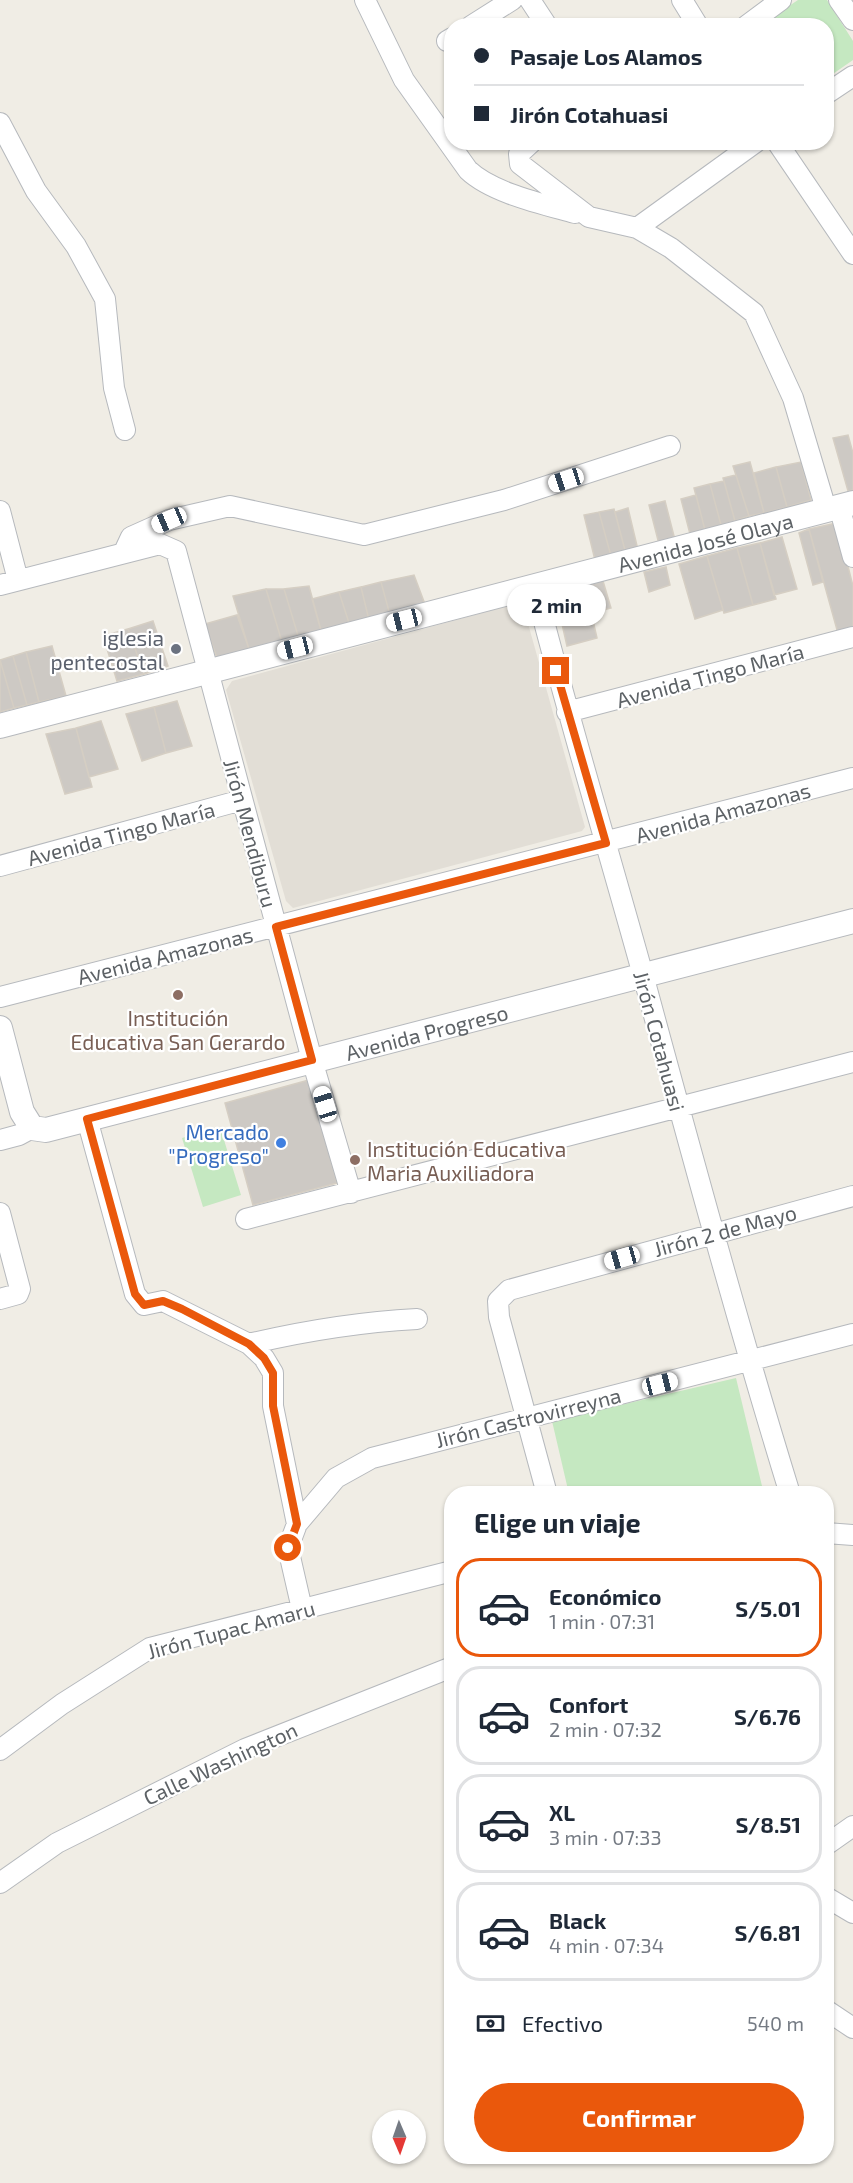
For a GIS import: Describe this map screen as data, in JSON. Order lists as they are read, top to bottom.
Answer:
{
  "streets": {
    "street": [
      "Avenida José Olaya",
      "Avenida Tingo María",
      "Avenida Amazonas",
      "Jirón Mendiburu",
      "Avenida Progreso",
      "Jirón Cotahuasi",
      "Jirón 2 de Mayo",
      "Jirón Castrovirreyna",
      "Jirón Tupac Amaru",
      "Calle Washington"
    ]
  },
  "crossings": [
    ["Avenida José Olaya", "Jirón Mendiburu"],
    ["Avenida José Olaya", "Jirón Cotahuasi"],
    ["Avenida Tingo María", "Jirón Mendiburu"],
    ["Avenida Tingo María", "Jirón Cotahuasi"],
    ["Avenida Amazonas", "Jirón Mendiburu"],
    ["Avenida Amazonas", "Jirón Cotahuasi"],
    ["Jirón Mendiburu", "Avenida Progreso"],
    ["Avenida Progreso", "Jirón Cotahuasi"],
    ["Jirón Cotahuasi", "Jirón 2 de Mayo"],
    ["Jirón Cotahuasi", "Jirón Castrovirreyna"],
    ["Jirón 2 de Mayo", "Jirón Castrovirreyna"]
  ],
  "places": [
    "iglesia pentecostal",
    "Institución Educativa San Gerardo",
    "Mercado \"Progreso\"",
    "Institución Educativa Maria Auxiliadora"
  ],
  "north": "bottom",
  "page": {
    "banner": ["Pasaje Los Alamos", "Jirón Cotahuasi"],
    "bubble": "2 min",
    "heading": "Elige un viaje",
    "list": [
      {
        "name": "Económico",
        "note": "1 min · 07:31",
        "value": "S/5.01"
      },
      {
        "name": "Confort",
        "note": "2 min · 07:32",
        "value": "S/6.76"
      },
      {
        "name": "XL",
        "note": "3 min · 07:33",
        "value": "S/8.51"
      },
      {
        "name": "Black",
        "note": "4 min · 07:34",
        "value": "S/6.81"
      }
    ],
    "pay": ["Efectivo", "540 m"],
    "buttons": "Confirmar"
  }
}
